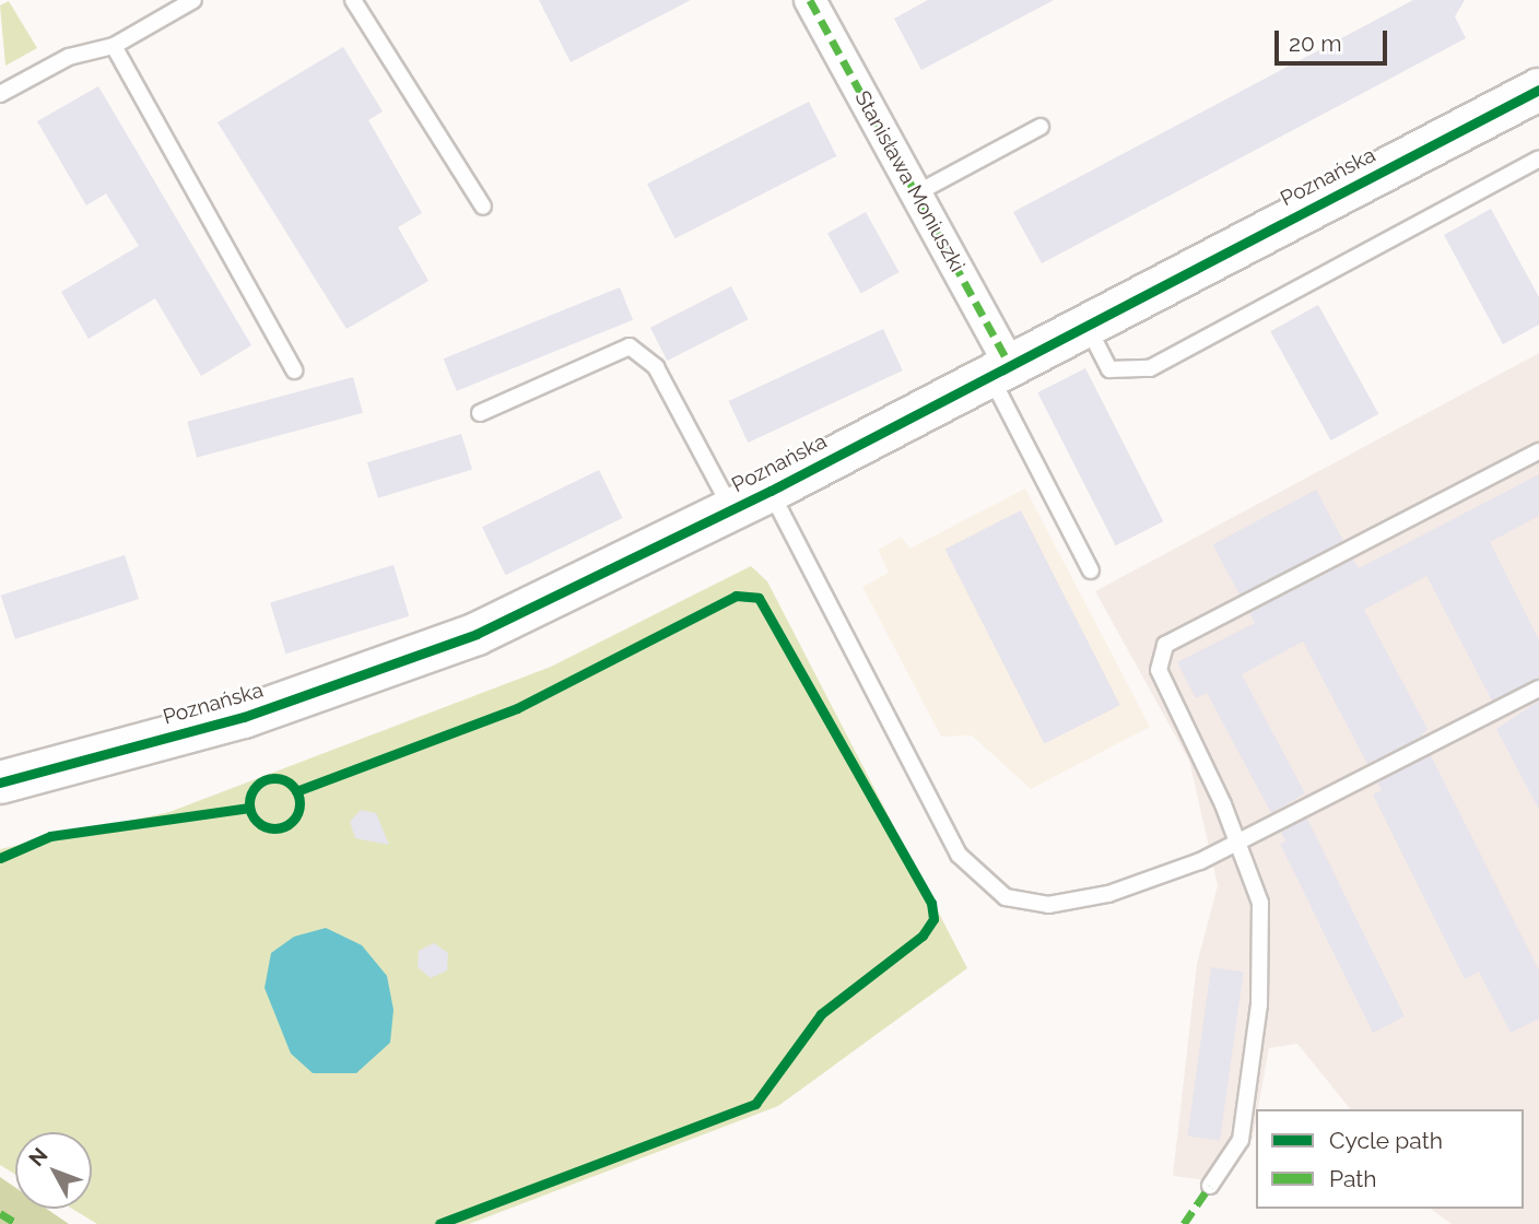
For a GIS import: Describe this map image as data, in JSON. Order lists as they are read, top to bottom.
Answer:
{
  "streets": {
    "street": ["Poznańska", "Stanisława Moniuszki"]
  },
  "crossings": [
    ["Poznańska", "Stanisława Moniuszki"]
  ],
  "legend": ["Cycle path", "Path"],
  "scale_bar": "20 m",
  "north": "top left"
}
